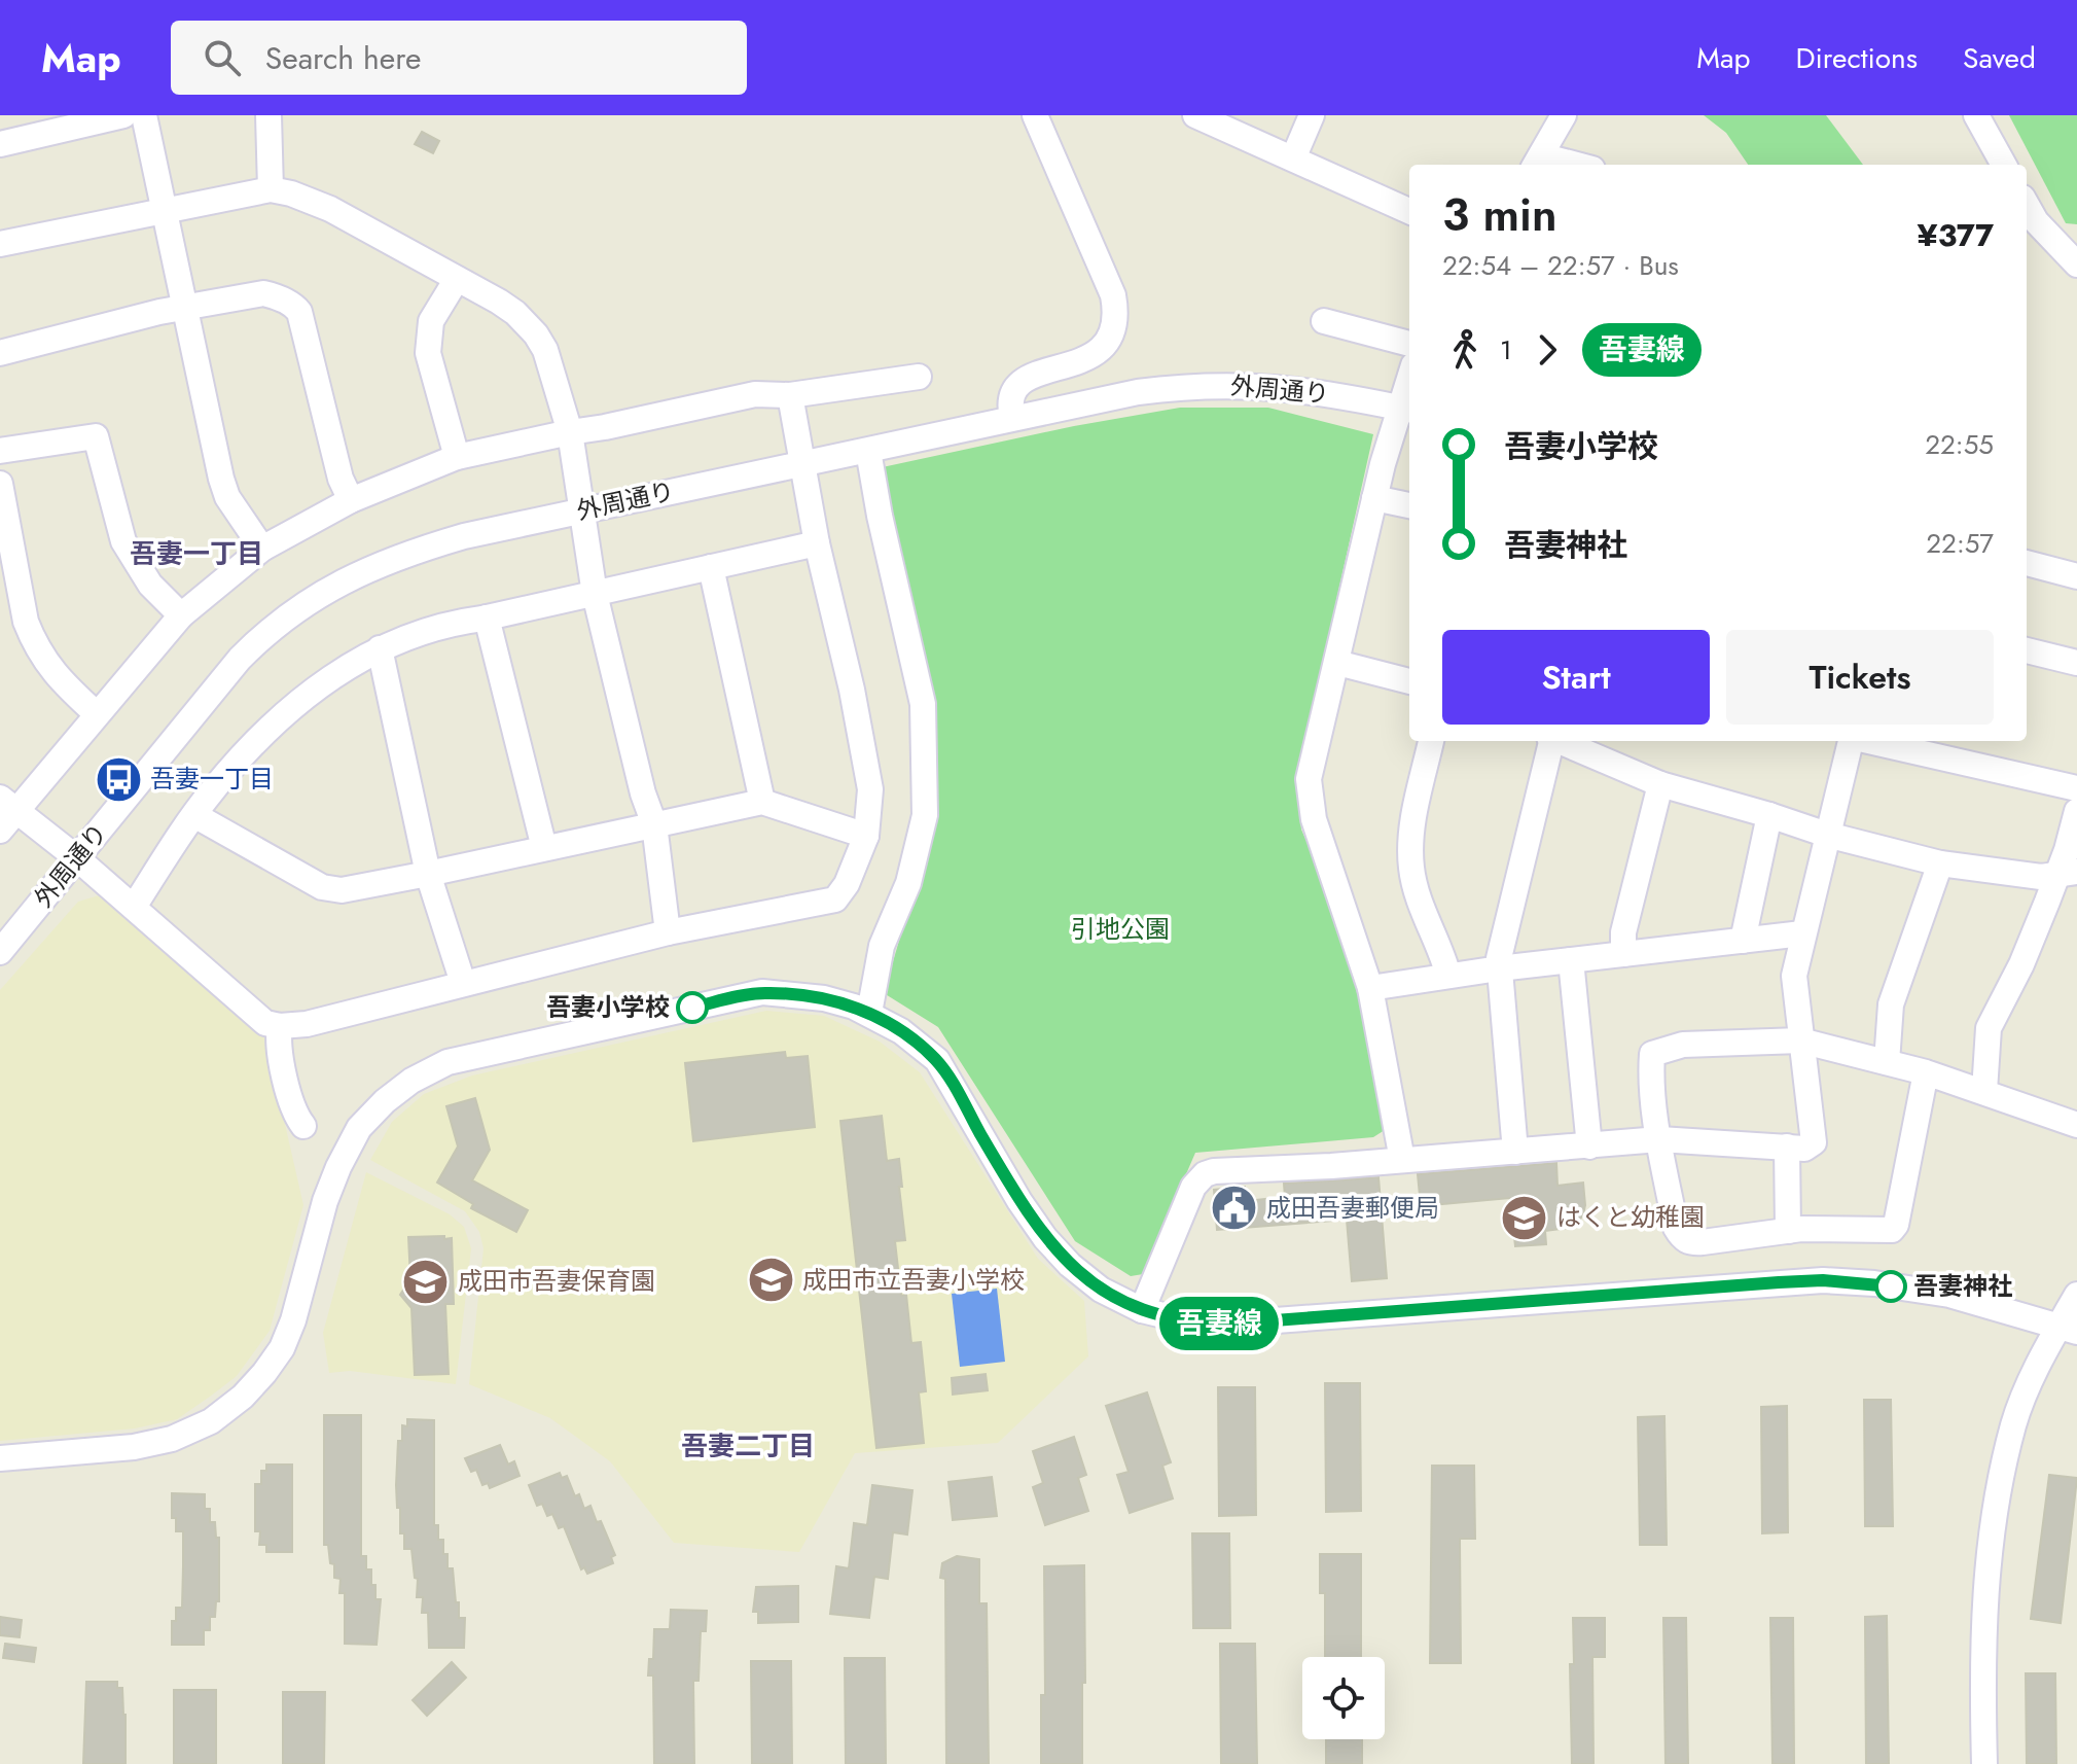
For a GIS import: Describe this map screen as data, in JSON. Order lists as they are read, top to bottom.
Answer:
{
  "streets": {
    "street": ["外周通り"]
  },
  "districts": ["吾妻一丁目", "吾妻二丁目"],
  "parks": ["引地公園"],
  "places": {
    "bus stop": ["吾妻一丁目"],
    "other": ["吾妻小学校", "吾妻神社"],
    "public building": ["成田吾妻郵便局"],
    "school or university": ["はくと幼稚園", "成田市立吾妻小学校", "成田市吾妻保育園"]
  },
  "lines": ["bus line 吾妻線"],
  "page": {
    "header": "Map",
    "search": "Search here",
    "nav": ["Map", "Directions", "Saved"],
    "on_map": "吾妻線",
    "heading": ["3 min", "22:54 – 22:57 · Bus", "¥377"],
    "legs": ["1", "吾妻線"],
    "list": [
      {
        "name": "吾妻小学校",
        "value": "22:55"
      },
      {
        "name": "吾妻神社",
        "value": "22:57"
      }
    ],
    "buttons": ["Start", "Tickets"]
  }
}
